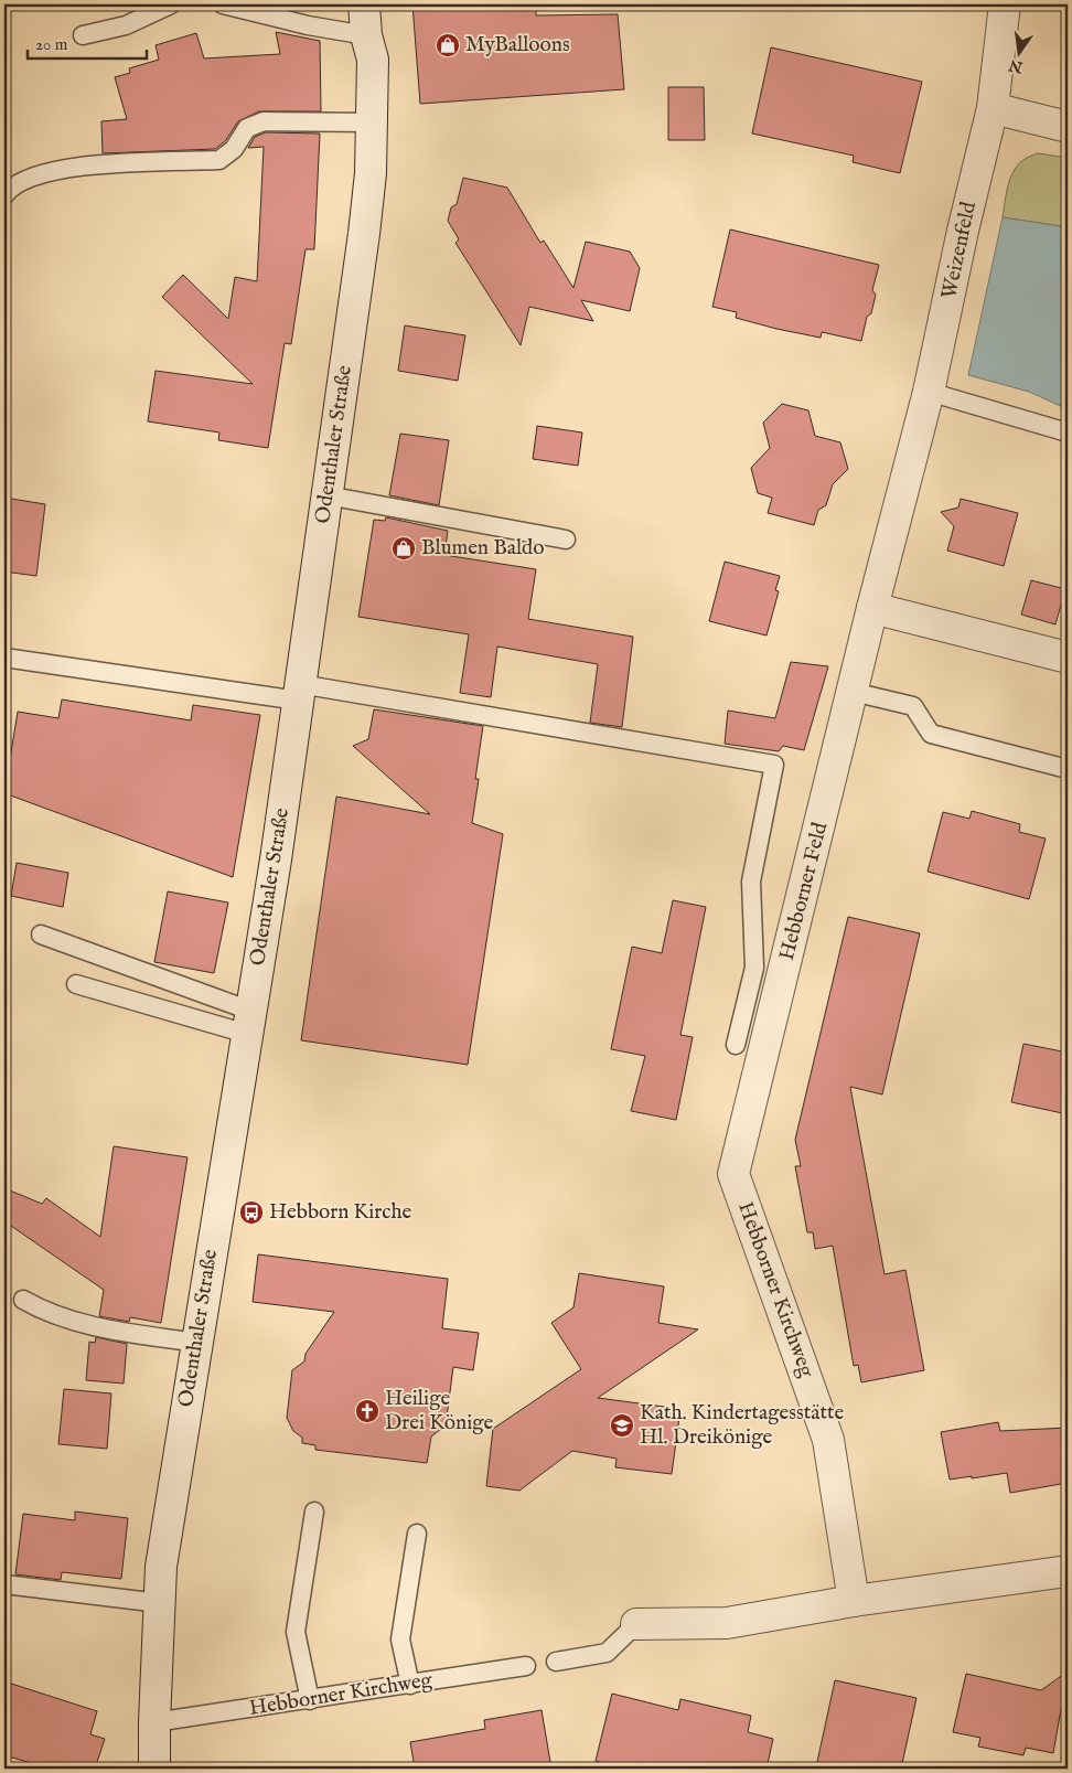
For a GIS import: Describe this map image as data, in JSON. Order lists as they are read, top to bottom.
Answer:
{
  "streets": {
    "street": [
      "Weizenfeld",
      "Odenthaler Straße",
      "Hebborner Feld",
      "Hebborner Kirchweg"
    ]
  },
  "crossings": [
    ["Weizenfeld", "Hebborner Feld"],
    ["Odenthaler Straße", "Hebborner Kirchweg"],
    ["Hebborner Feld", "Hebborner Kirchweg"]
  ],
  "places": {
    "shop": ["MyBalloons", "Blumen Baldo"],
    "bus stop": ["Hebborn Kirche"],
    "church": ["Heilige Drei Könige"],
    "school or university": ["Kath. Kindertagesstätte Hl. Dreikönige"]
  },
  "scale_bar": "20 m",
  "north": "bottom"
}
